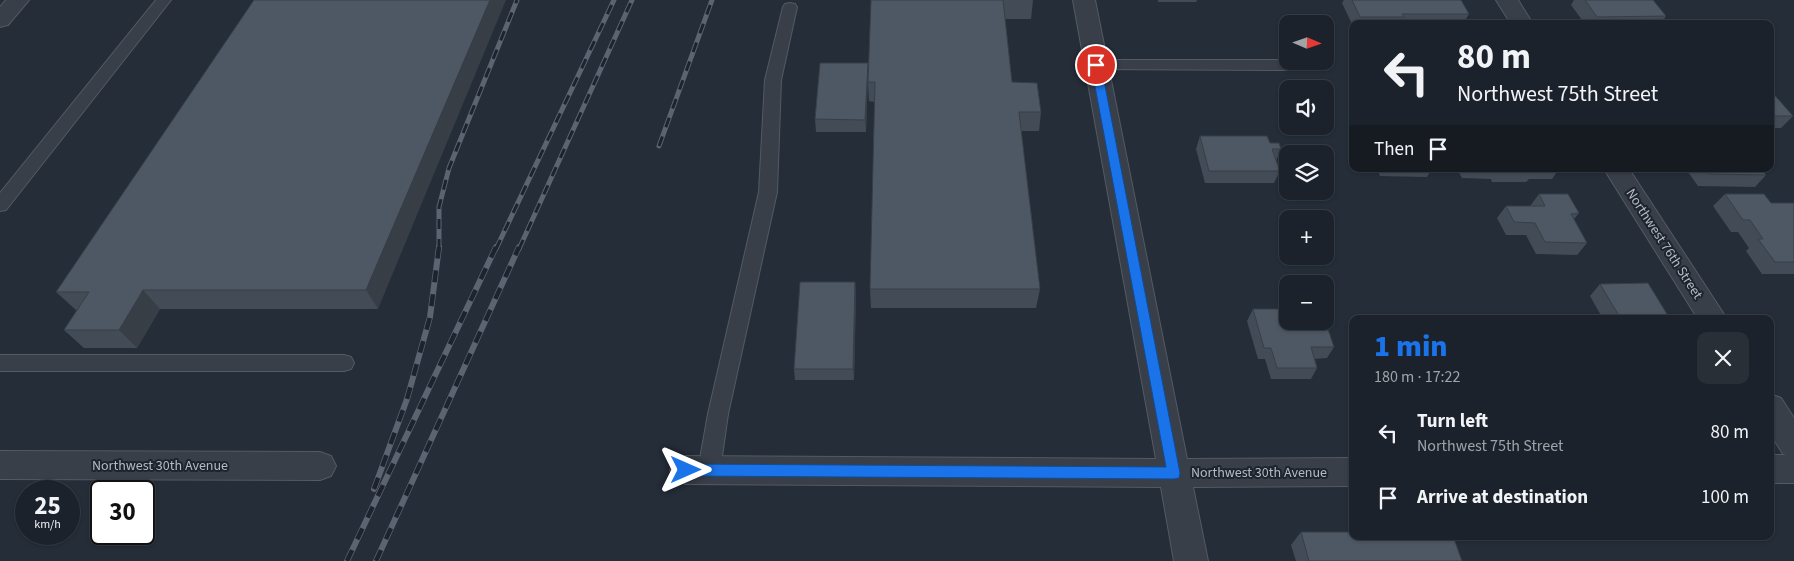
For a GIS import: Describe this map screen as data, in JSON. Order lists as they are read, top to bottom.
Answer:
{
  "streets": {
    "street": ["Northwest 76th Street", "Northwest 30th Avenue"]
  },
  "north": "right",
  "page": {
    "map_buttons": ["+", "−"],
    "turn": ["80 m", "Northwest 75th Street"],
    "then": "Then",
    "heading": ["1 min", "180 m · 17:22"],
    "list": [
      {
        "name": "Turn left",
        "note": "Northwest 75th Street",
        "value": "80 m"
      },
      {
        "name": "Arrive at destination",
        "value": "100 m"
      }
    ],
    "speed": "25 km/h",
    "limit": "30"
  }
}
